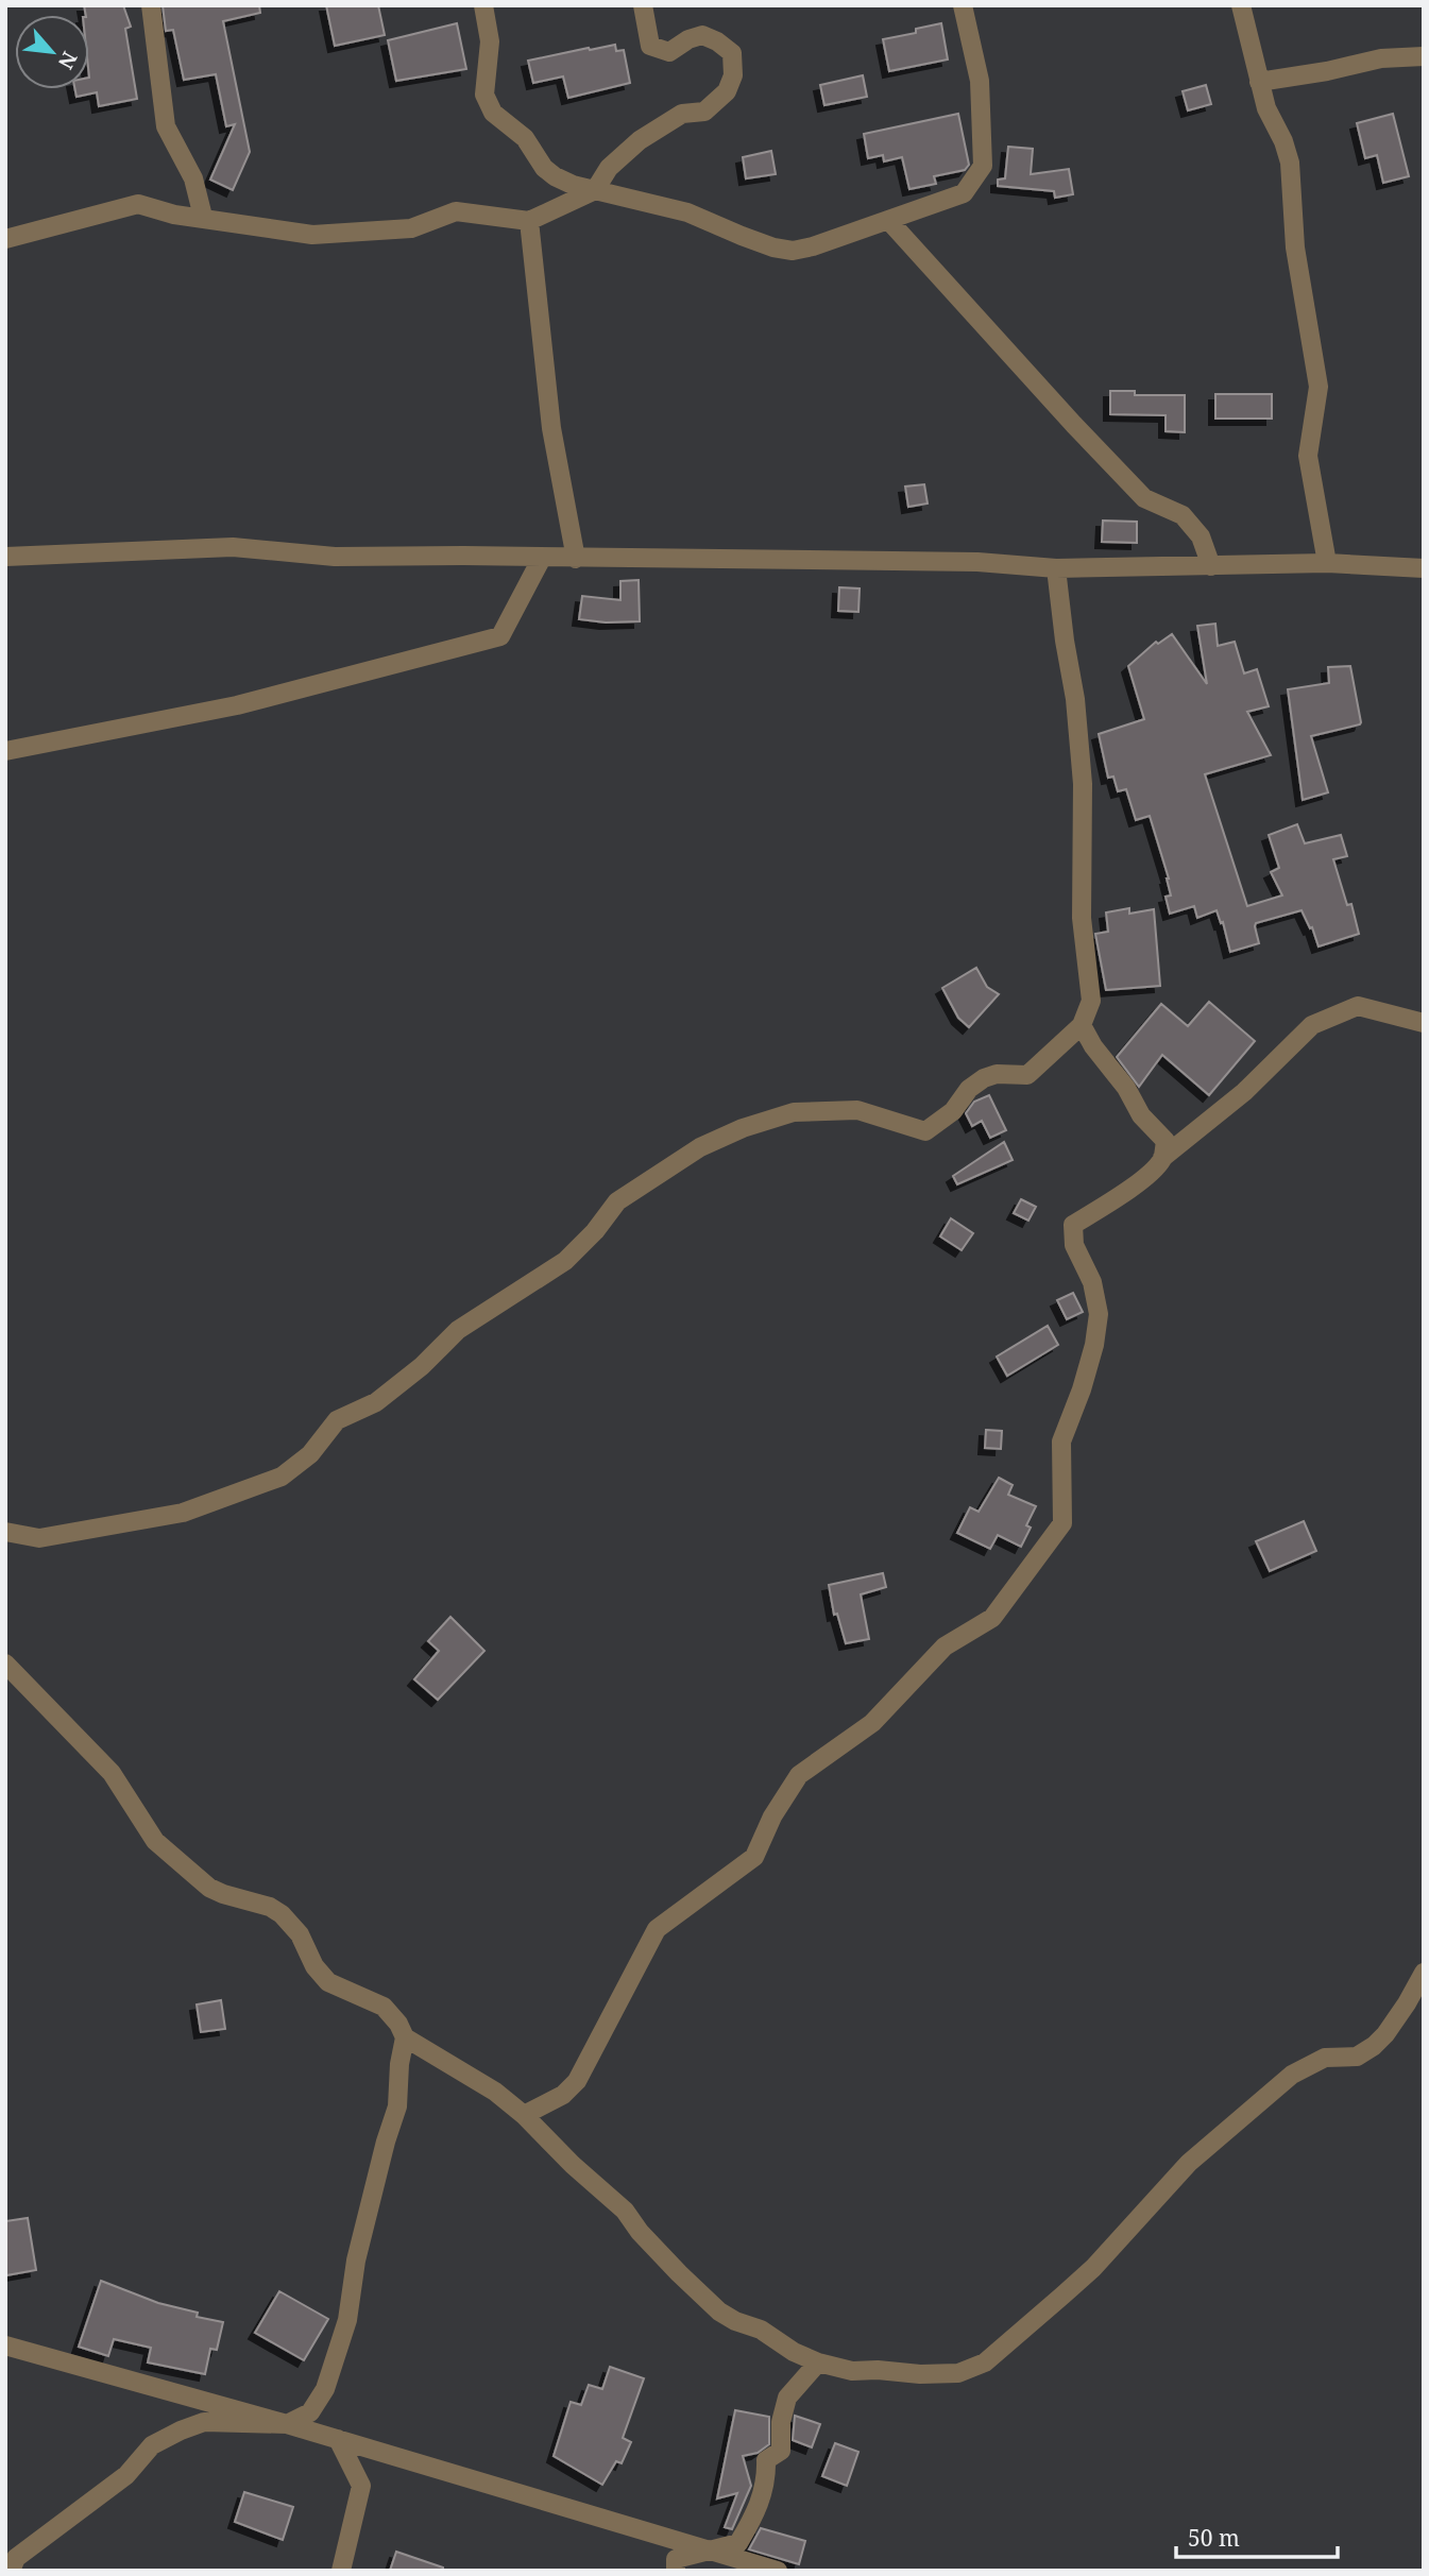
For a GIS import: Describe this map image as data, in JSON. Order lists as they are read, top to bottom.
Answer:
{
  "scale_bar": "50 m",
  "north": "bottom right"
}
